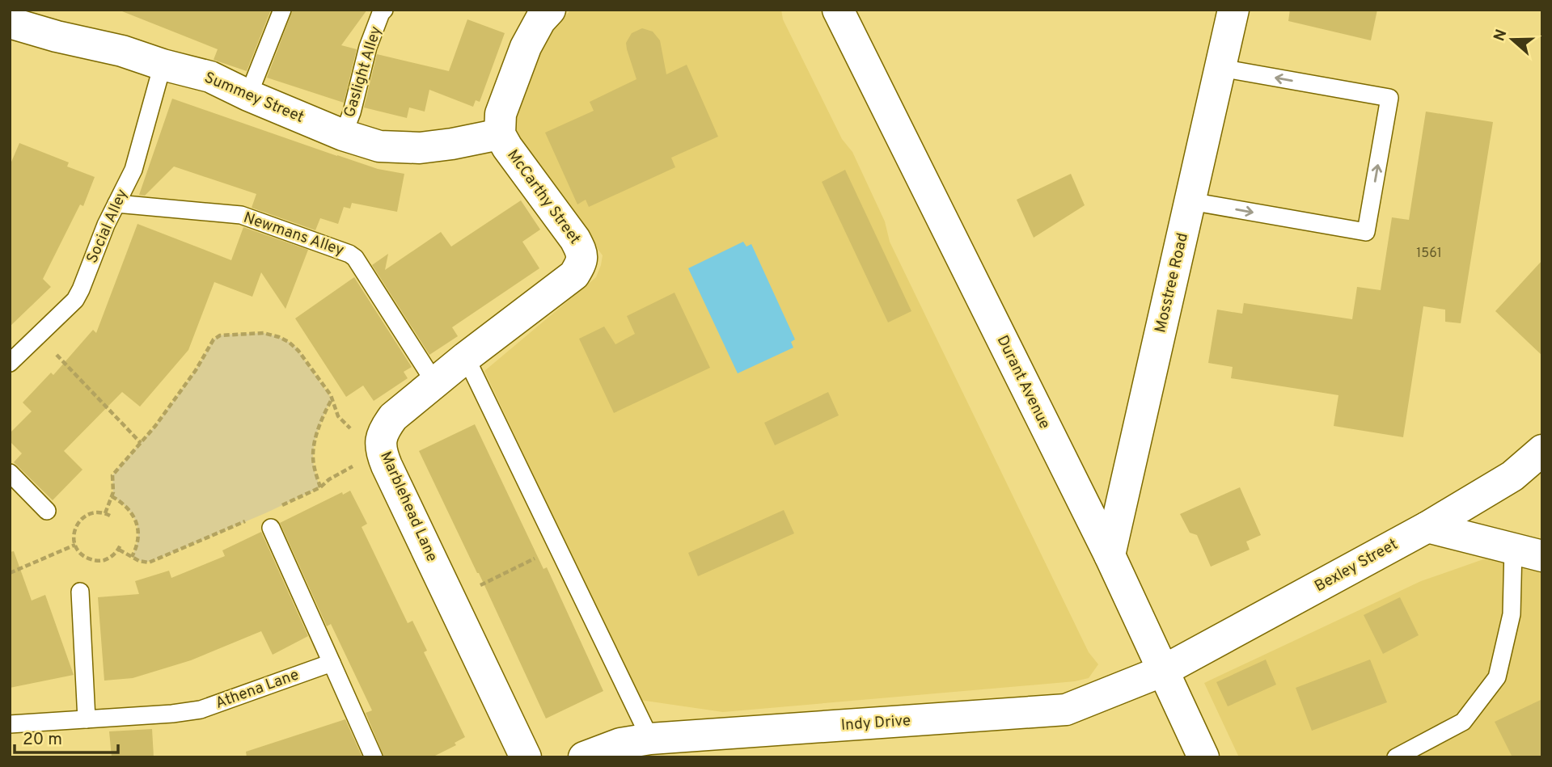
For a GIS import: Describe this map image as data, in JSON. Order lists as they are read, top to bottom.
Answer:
{
  "streets": {
    "street": [
      "Summey Street",
      "McCarthy Street",
      "Mosstree Road",
      "Durant Avenue",
      "Marblehead Lane",
      "Bexley Street",
      "Indy Drive"
    ],
    "lane": [
      "Gaslight Alley",
      "Social Alley",
      "Newmans Alley",
      "Athena Lane"
    ]
  },
  "crossings": [
    ["Gaslight Alley", "Summey Street"],
    ["Summey Street", "McCarthy Street"],
    ["Summey Street", "Social Alley"],
    ["McCarthy Street", "Marblehead Lane"],
    ["Social Alley", "Newmans Alley"],
    ["Newmans Alley", "Marblehead Lane"],
    ["Mosstree Road", "Durant Avenue"],
    ["Durant Avenue", "Bexley Street"],
    ["Durant Avenue", "Indy Drive"],
    ["Bexley Street", "Indy Drive"]
  ],
  "house_numbers": ["1561"],
  "scale_bar": "20 m",
  "north": "left"
}
